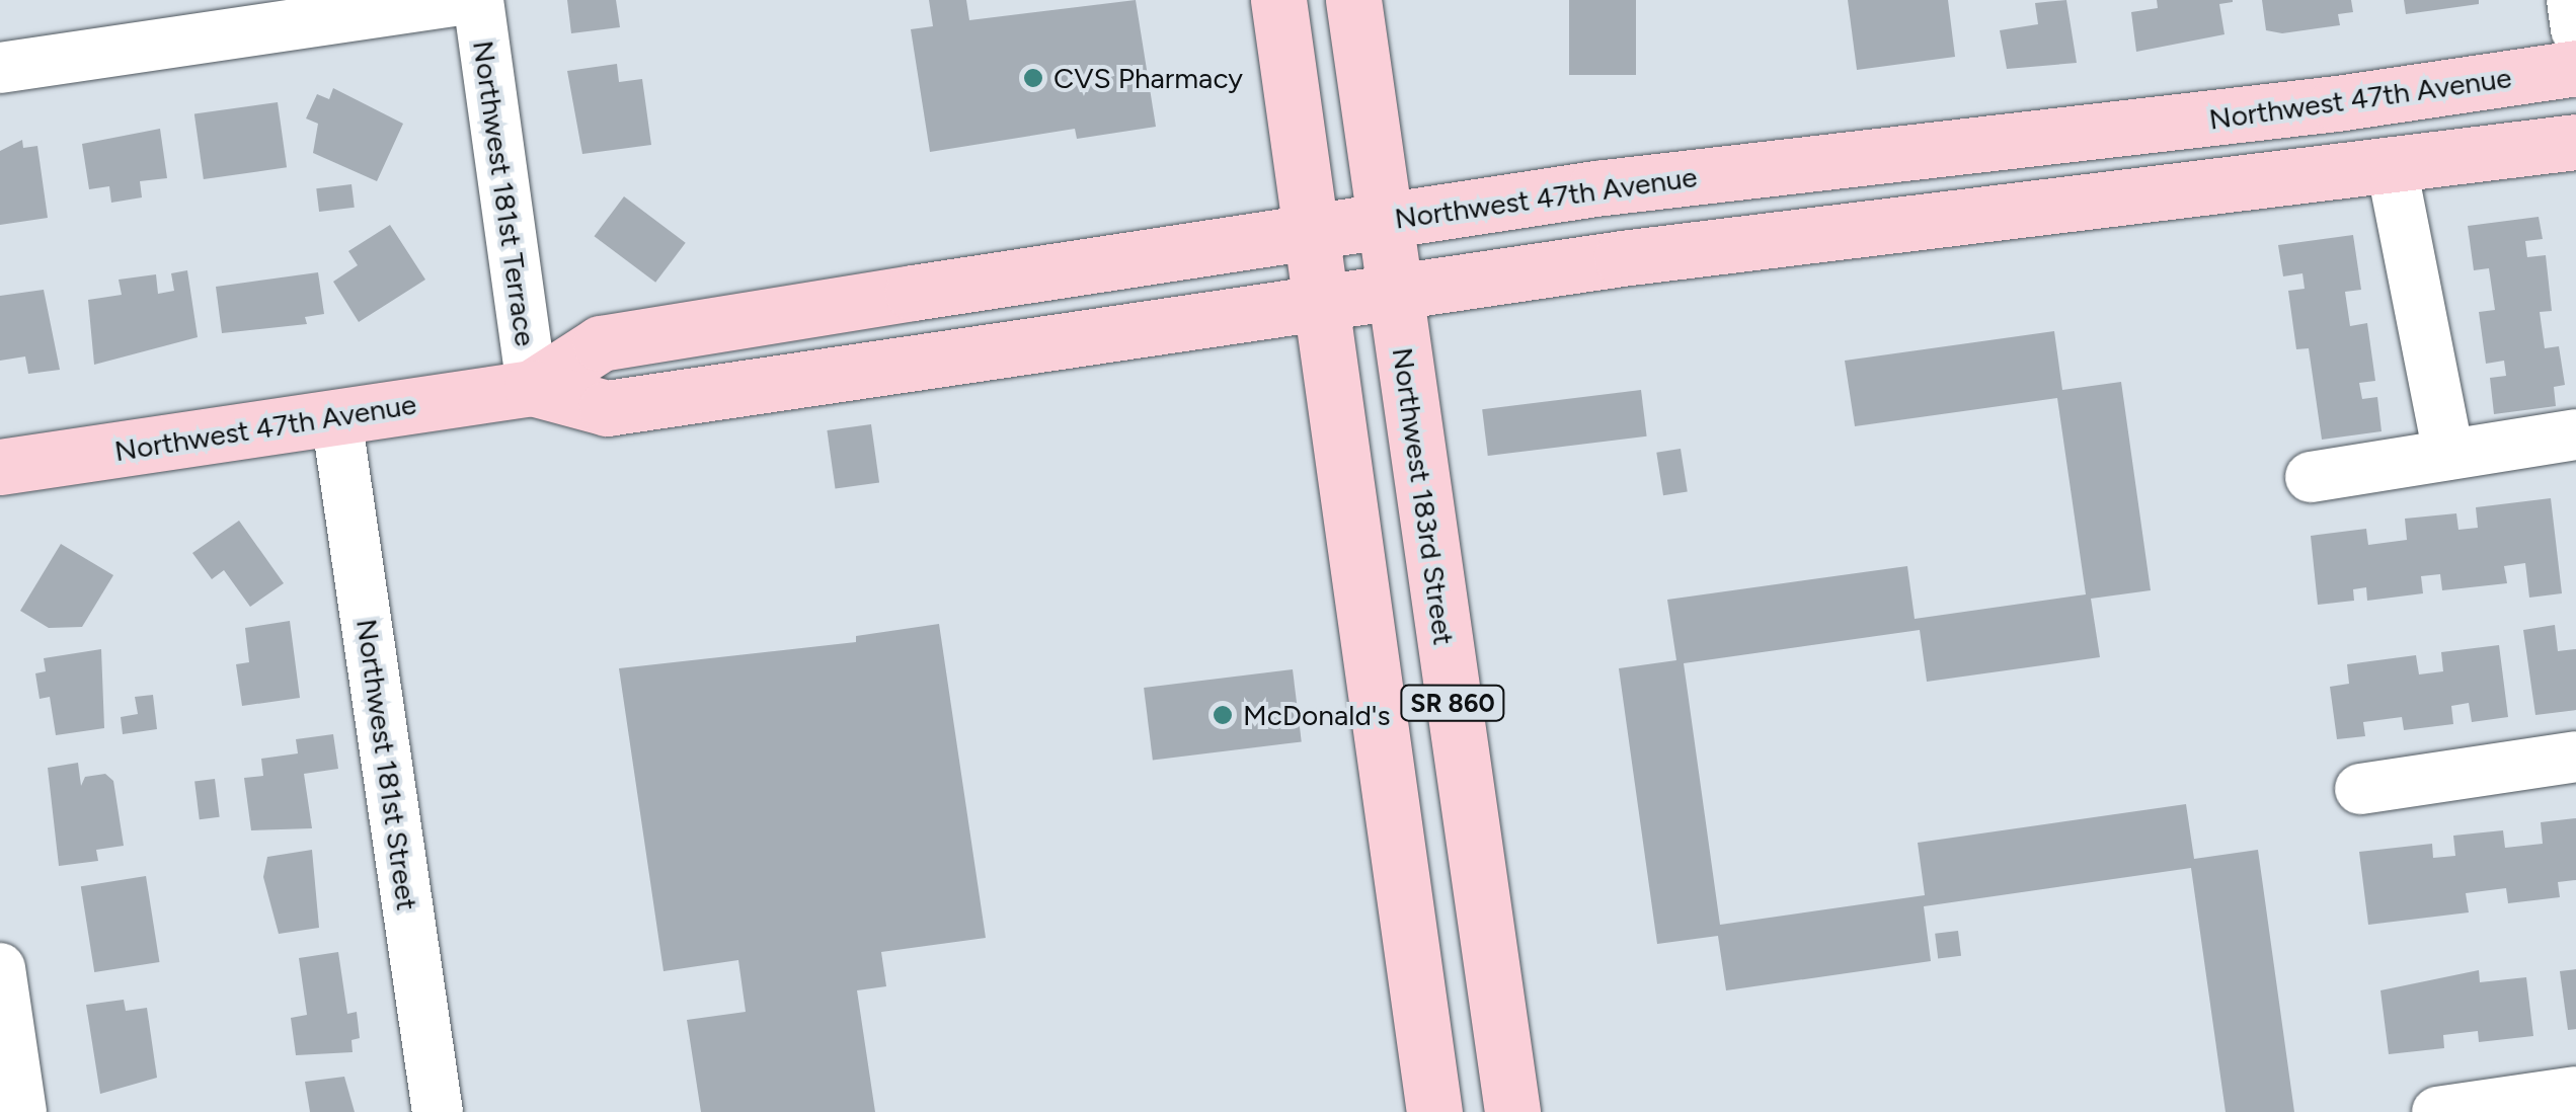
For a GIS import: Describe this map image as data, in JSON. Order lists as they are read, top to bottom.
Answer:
{
  "streets": {
    "main road": ["Northwest 47th Avenue", "Northwest 183rd Street", "SR 860"],
    "street": ["Northwest 181st Terrace", "Northwest 181st Street"]
  },
  "crossings": [
    ["Northwest 47th Avenue", "Northwest 181st Terrace"],
    ["Northwest 47th Avenue", "Northwest 183rd Street"],
    ["Northwest 47th Avenue", "SR 860"],
    ["Northwest 47th Avenue", "Northwest 181st Street"]
  ],
  "places": ["CVS Pharmacy", "McDonald's"]
}
